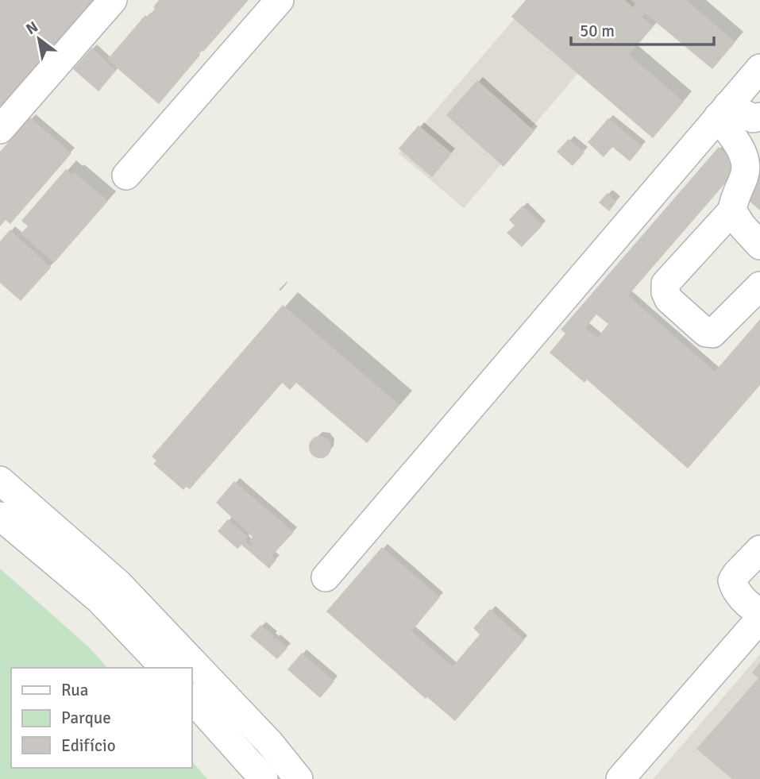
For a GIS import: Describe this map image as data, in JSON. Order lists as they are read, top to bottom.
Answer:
{
  "legend": ["Rua", "Parque", "Edifício"],
  "scale_bar": "50 m",
  "north": "top left"
}
